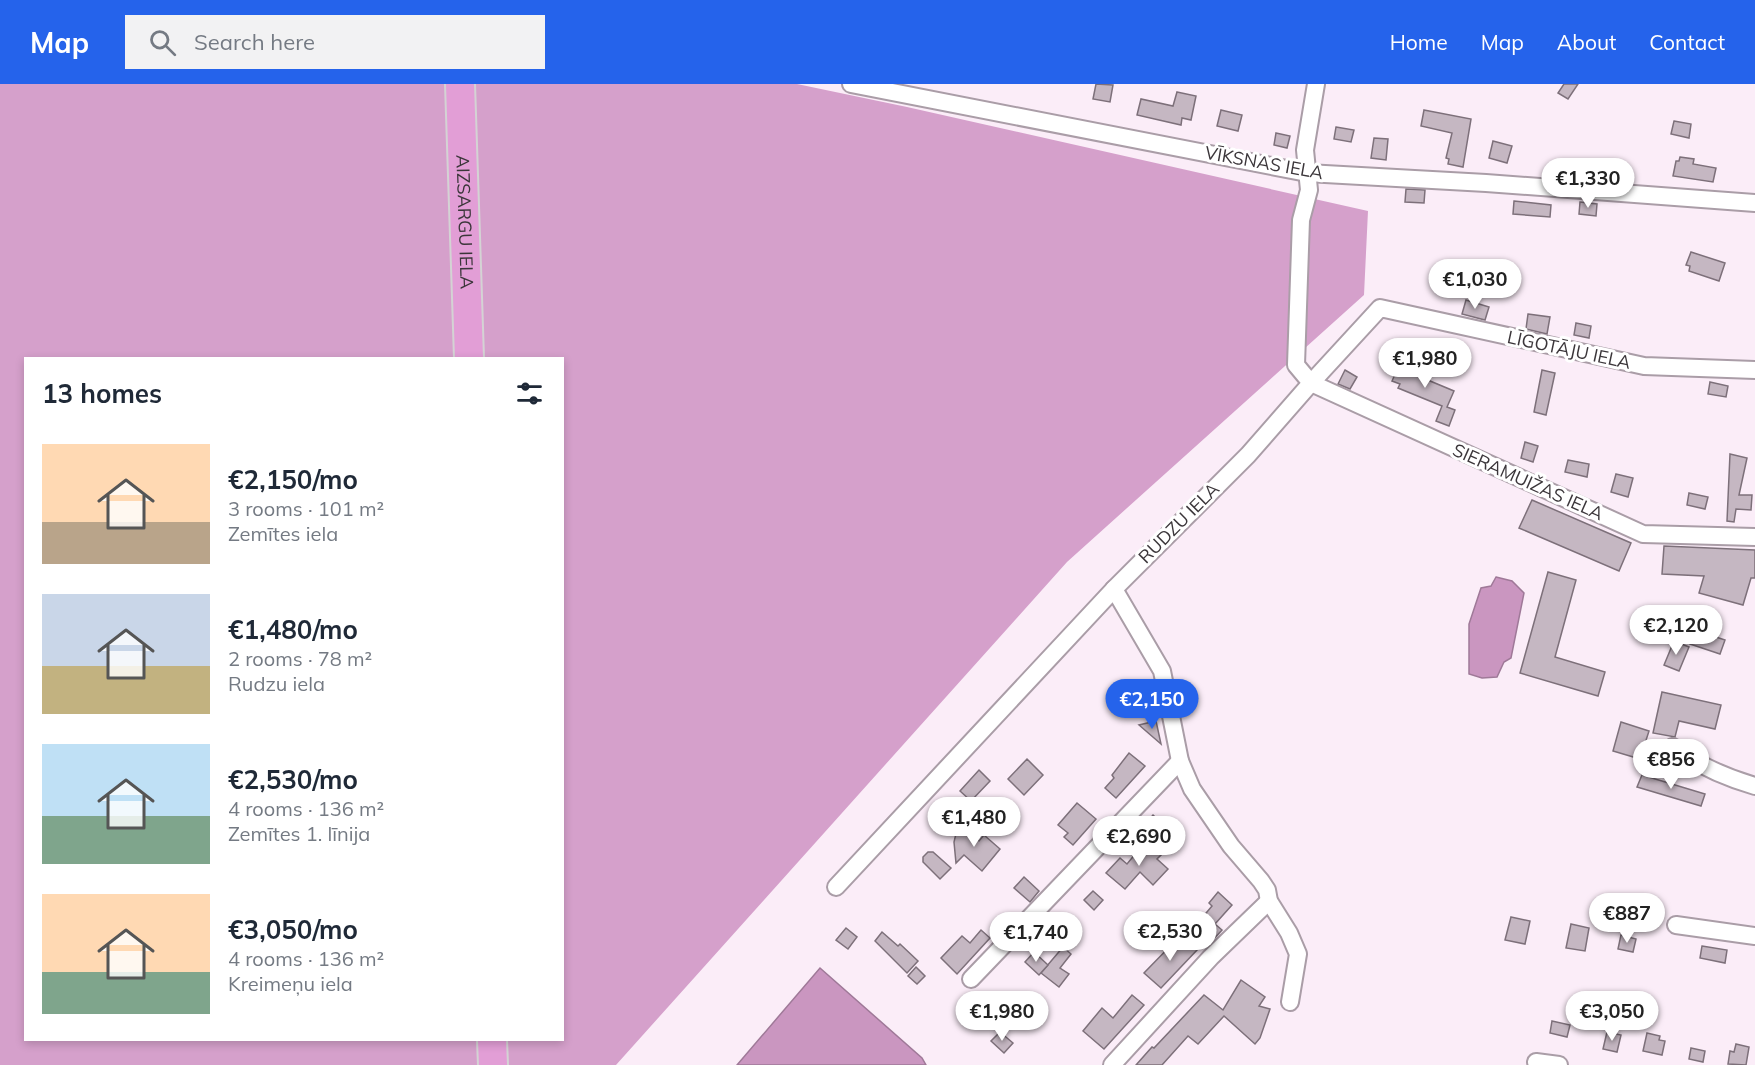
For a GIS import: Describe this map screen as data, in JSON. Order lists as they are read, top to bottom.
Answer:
{
  "streets": {
    "highway": ["AIZSARGU IELA"],
    "street": [
      "VĪKSNAS IELA",
      "LĪGOTĀJU IELA",
      "SIERAMUIŽAS IELA",
      "RUDZU IELA"
    ]
  },
  "crossings": [
    ["LĪGOTĀJU IELA", "SIERAMUIŽAS IELA"],
    ["LĪGOTĀJU IELA", "RUDZU IELA"],
    ["SIERAMUIŽAS IELA", "RUDZU IELA"]
  ],
  "page": {
    "header": "Map",
    "search": "Search here",
    "nav": [
      "Home",
      "Map",
      "About",
      "Contact"
    ],
    "price": [
      "€1,330",
      "€1,030",
      "€1,980",
      "€2,120",
      "€2,150",
      "€856",
      "€1,480",
      "€2,690",
      "€887",
      "€2,530",
      "€1,740",
      "€1,980",
      "€3,050"
    ],
    "heading": "13 homes",
    "list": [
      {
        "name": "€2,150/mo",
        "note": "3 rooms · 101 m² · Zemītes iela"
      },
      {
        "name": "€1,480/mo",
        "note": "2 rooms · 78 m² · Rudzu iela"
      },
      {
        "name": "€2,530/mo",
        "note": "4 rooms · 136 m² · Zemītes 1. līnija"
      },
      {
        "name": "€3,050/mo",
        "note": "4 rooms · 136 m² · Kreimeņu iela"
      }
    ]
  }
}
